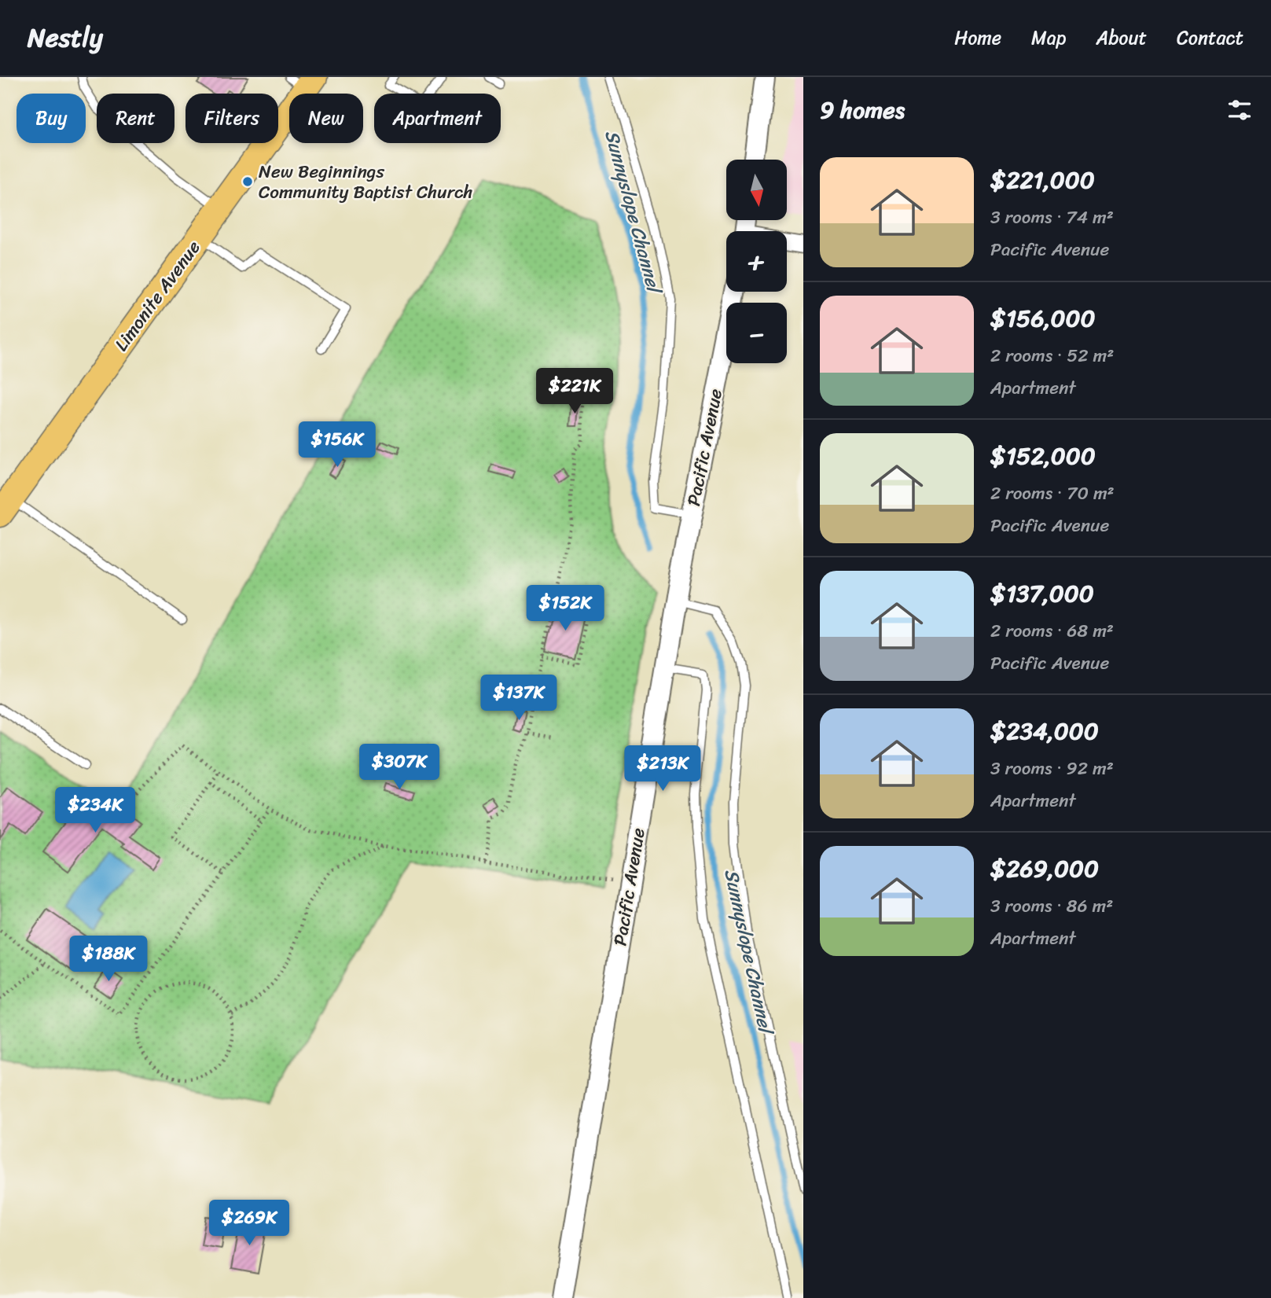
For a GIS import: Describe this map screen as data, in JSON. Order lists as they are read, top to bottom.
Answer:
{
  "streets": {
    "main road": ["Limonite Avenue"],
    "street": ["Pacific Avenue"]
  },
  "water": ["Sunnyslope Channel"],
  "places": ["New Beginnings Community Baptist Church"],
  "north": "bottom",
  "page": {
    "header": "Nestly",
    "nav": [
      "Home",
      "Map",
      "About",
      "Contact"
    ],
    "heading": "9 homes",
    "chip": [
      "Buy",
      "Rent",
      "Filters",
      "New",
      "Apartment"
    ],
    "list": [
      {
        "name": "$221,000",
        "note": "3 rooms · 74 m² · Pacific Avenue"
      },
      {
        "name": "$156,000",
        "note": "2 rooms · 52 m² · Apartment"
      },
      {
        "name": "$152,000",
        "note": "2 rooms · 70 m² · Pacific Avenue"
      },
      {
        "name": "$137,000",
        "note": "2 rooms · 68 m² · Pacific Avenue"
      },
      {
        "name": "$234,000",
        "note": "3 rooms · 92 m² · Apartment"
      },
      {
        "name": "$269,000",
        "note": "3 rooms · 86 m² · Apartment"
      }
    ],
    "map_buttons": ["+", "−"],
    "price": [
      "$221K",
      "$156K",
      "$152K",
      "$137K",
      "$307K",
      "$213K",
      "$234K",
      "$188K",
      "$269K"
    ]
  }
}
